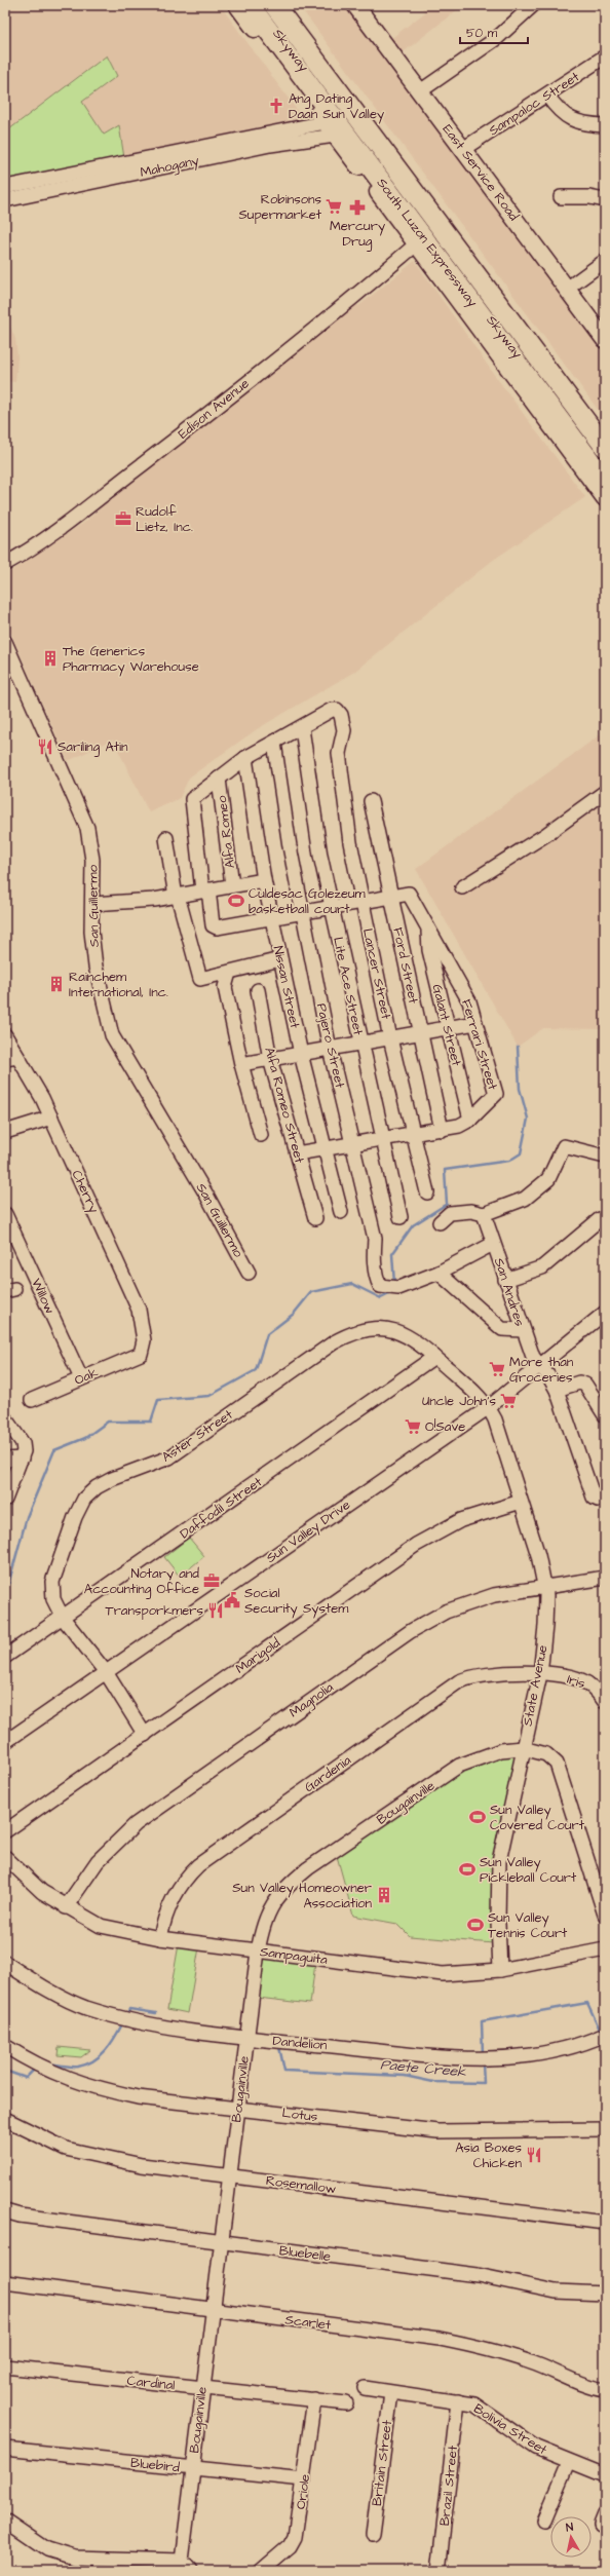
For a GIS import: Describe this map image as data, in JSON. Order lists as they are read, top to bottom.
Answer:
{
  "streets": {
    "highway": ["Skyway", "South Luzon Expressway"],
    "main road": ["East Service Road"],
    "street": [
      "Sampaloc Street",
      "Mahogany",
      "Edison Avenue",
      "Alfa Romeo",
      "San Guillermo",
      "Ford Street",
      "Lancer Street",
      "Lite Ace Street",
      "Nissan Street",
      "Galant Street",
      "Ferrari Street",
      "Pajero Street",
      "Alfa Romeo Street",
      "Cherry",
      "San Andres",
      "Willow",
      "Oak",
      "Aster Street",
      "Daffodil Street",
      "Sun Valley Drive",
      "Marigold",
      "Iris",
      "State Avenue",
      "Magnolia",
      "Gardenia",
      "Bougainville",
      "Sampaguita",
      "Dandelion",
      "Lotus",
      "Rosemallow",
      "Bluebelle",
      "Scarlet",
      "Cardinal",
      "Bolivia Street",
      "Britain Street",
      "Bluebird",
      "Brazil Street",
      "Oriole"
    ]
  },
  "crossings": [
    ["Sampaloc Street", "East Service Road"],
    ["Ford Street", "Ferrari Street"],
    ["Lancer Street", "Lite Ace Street"],
    ["Lancer Street", "Ferrari Street"],
    ["Lite Ace Street", "Ferrari Street"],
    ["Nissan Street", "Ferrari Street"],
    ["Galant Street", "Ferrari Street"],
    ["Ferrari Street", "Pajero Street"],
    ["Ferrari Street", "Alfa Romeo Street"],
    ["Cherry", "Oak"],
    ["San Andres", "Sun Valley Drive"],
    ["Willow", "Oak"],
    ["Aster Street", "Daffodil Street"],
    ["Aster Street", "Sun Valley Drive"],
    ["Aster Street", "Marigold"],
    ["Aster Street", "State Avenue"],
    ["Sun Valley Drive", "State Avenue"],
    ["Marigold", "State Avenue"],
    ["Iris", "State Avenue"],
    ["Iris", "Gardenia"],
    ["State Avenue", "Magnolia"],
    ["State Avenue", "Gardenia"],
    ["State Avenue", "Bougainville"],
    ["State Avenue", "Sampaguita"],
    ["Magnolia", "Sampaguita"],
    ["Gardenia", "Sampaguita"],
    ["Bougainville", "Sampaguita"],
    ["Bougainville", "Dandelion"],
    ["Bougainville", "Lotus"],
    ["Bougainville", "Rosemallow"],
    ["Bougainville", "Bluebelle"],
    ["Bougainville", "Scarlet"],
    ["Bougainville", "Cardinal"],
    ["Bougainville", "Bluebird"],
    ["Cardinal", "Oriole"],
    ["Bolivia Street", "Britain Street"],
    ["Bolivia Street", "Brazil Street"],
    ["Bluebird", "Oriole"]
  ],
  "water": ["Paete Creek"],
  "places": {
    "church": ["Ang Dating Daan Sun Valley"],
    "supermarket": [
      "Robinsons Supermarket",
      "More than Groceries",
      "Uncle John's",
      "O!Save"
    ],
    "pharmacy": ["Mercury Drug"],
    "office": ["Rudolf Lietz, Inc.", "Notary and Accounting Office"],
    "building": ["The Generics Pharmacy Warehouse", "Rainchem International, Inc.", "Sun Valley Homeowner Association"],
    "restaurant": ["Sariling Atin", "Transporkmers", "Asia Boxes Chicken"],
    "sports": [
      "Culdesac Golezeum basketball court",
      "Sun Valley Covered Court",
      "Sun Valley Pickleball Court",
      "Sun Valley Tennis Court"
    ],
    "public building": ["Social Security System"]
  },
  "scale_bar": "50 m",
  "north": "top"
}
